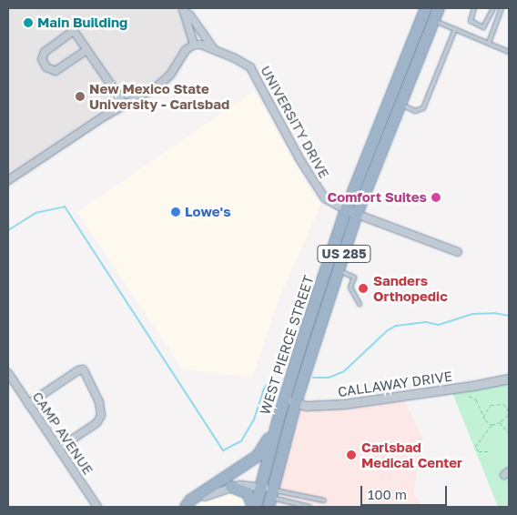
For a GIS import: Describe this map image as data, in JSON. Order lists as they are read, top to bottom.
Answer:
{
  "streets": {
    "highway": ["US 285", "WEST PIERCE STREET"],
    "street": ["UNIVERSITY DRIVE", "CALLAWAY DRIVE", "CAMP AVENUE"]
  },
  "crossings": [
    ["UNIVERSITY DRIVE", "WEST PIERCE STREET"],
    ["WEST PIERCE STREET", "CALLAWAY DRIVE"]
  ],
  "places": [
    "Main Building",
    "New Mexico State University - Carlsbad",
    "Comfort Suites",
    "Lowe's",
    "Sanders Orthopedic",
    "Carlsbad Medical Center"
  ],
  "scale_bar": "100 m"
}
